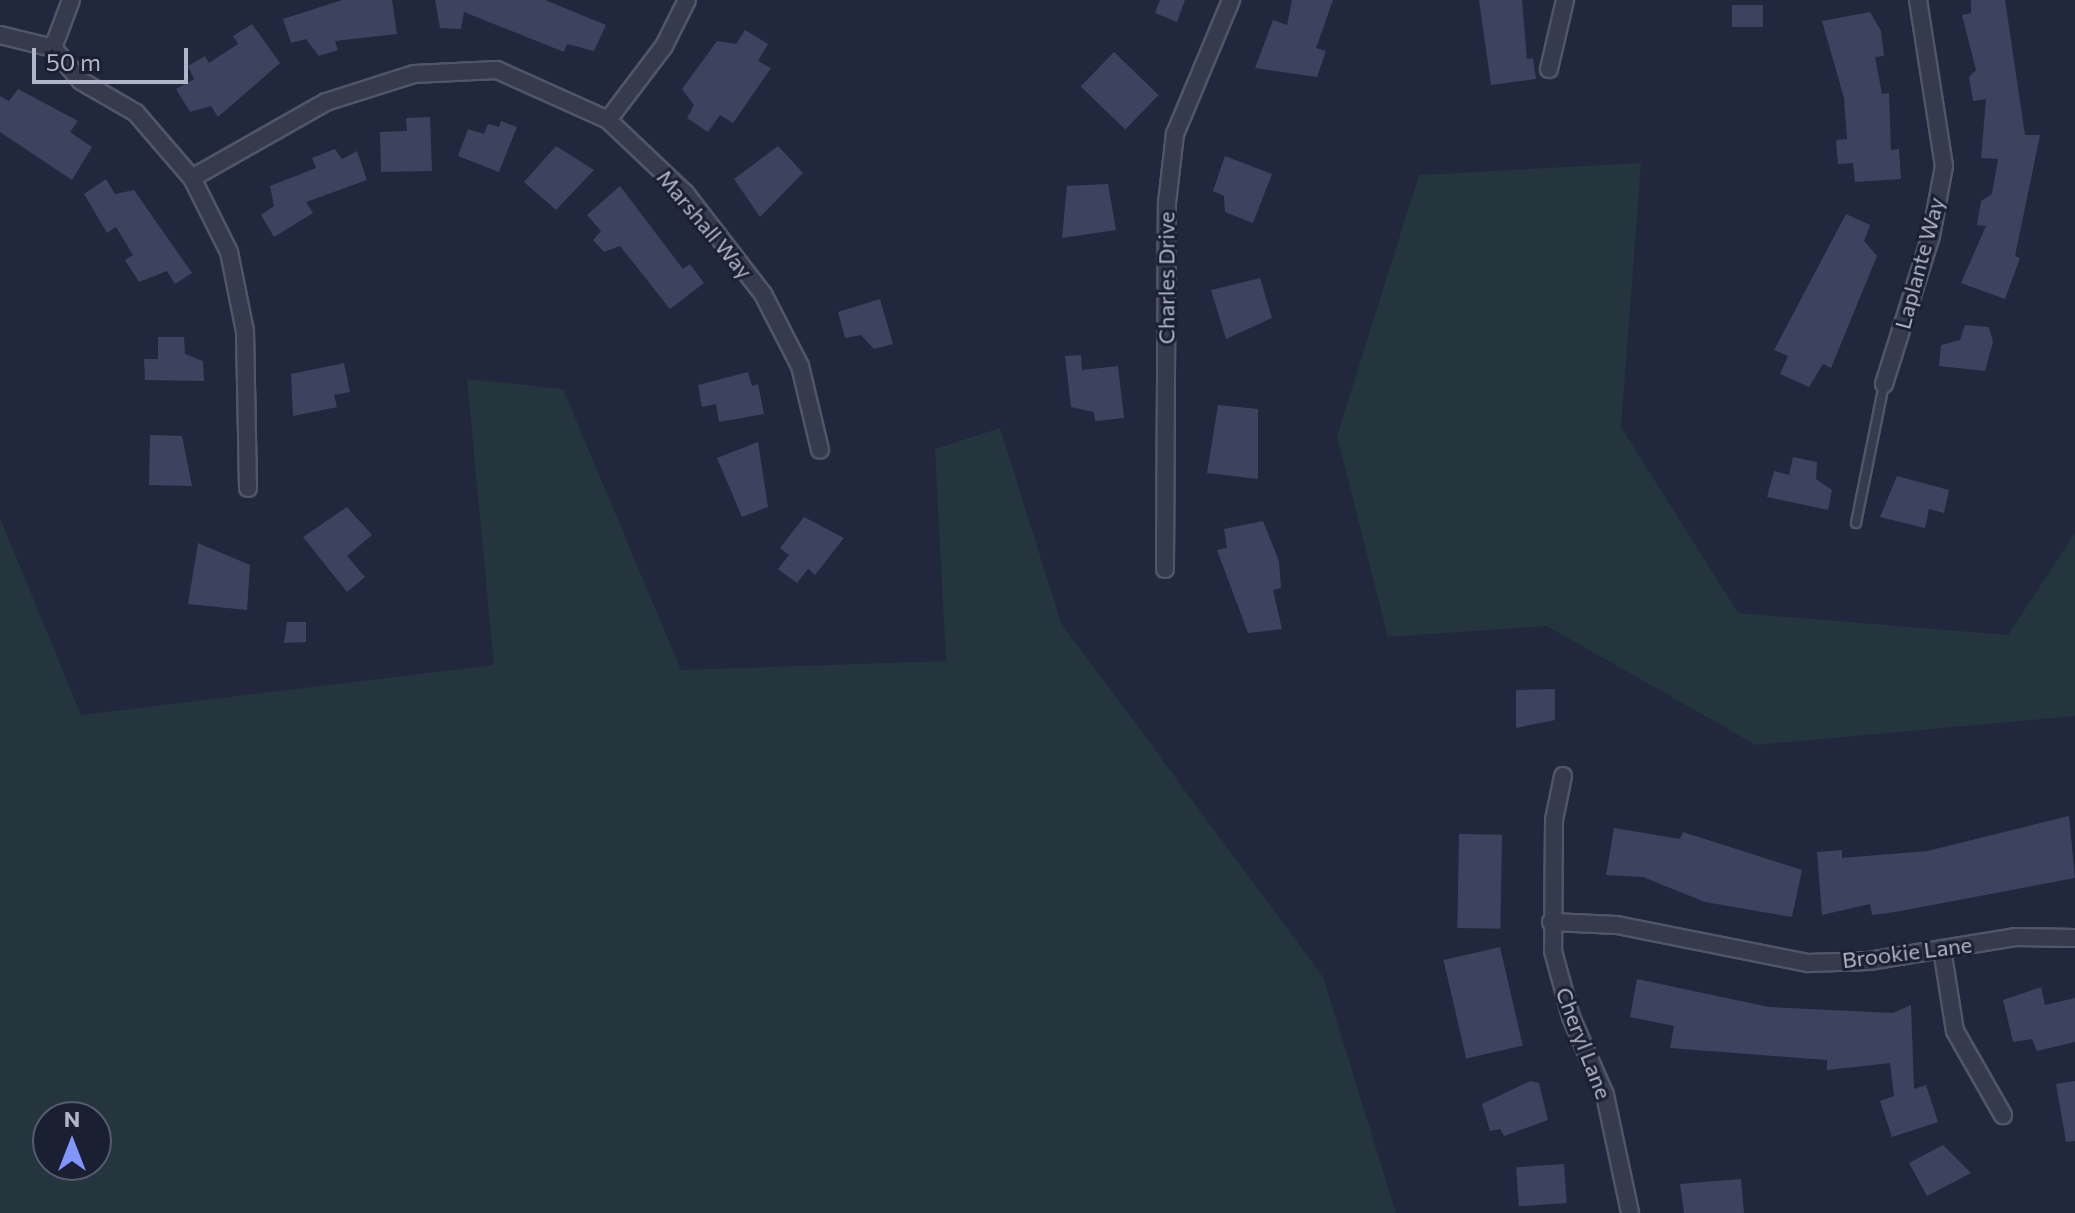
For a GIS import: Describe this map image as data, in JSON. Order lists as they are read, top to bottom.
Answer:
{
  "streets": {
    "street": [
      "Marshall Way",
      "Laplante Way",
      "Charles Drive",
      "Brookie Lane",
      "Cheryl Lane"
    ]
  },
  "crossings": [
    ["Brookie Lane", "Cheryl Lane"]
  ],
  "scale_bar": "50 m",
  "north": "top"
}
